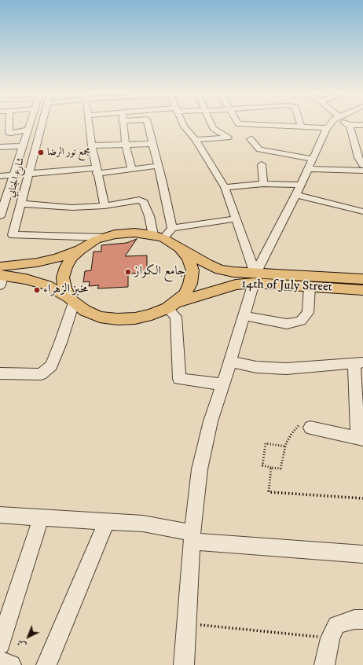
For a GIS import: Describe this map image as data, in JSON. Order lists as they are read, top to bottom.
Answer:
{
  "streets": {
    "main road": ["14th of July Street"],
    "street": ["شارع الجنابي"]
  },
  "crossings": [
    ["شارع الجنابي", "14th of July Street"]
  ],
  "places": ["مجمع نور الرضا", "جامع الكواز", "مخبز الزهراء"],
  "north": "bottom left"
}
